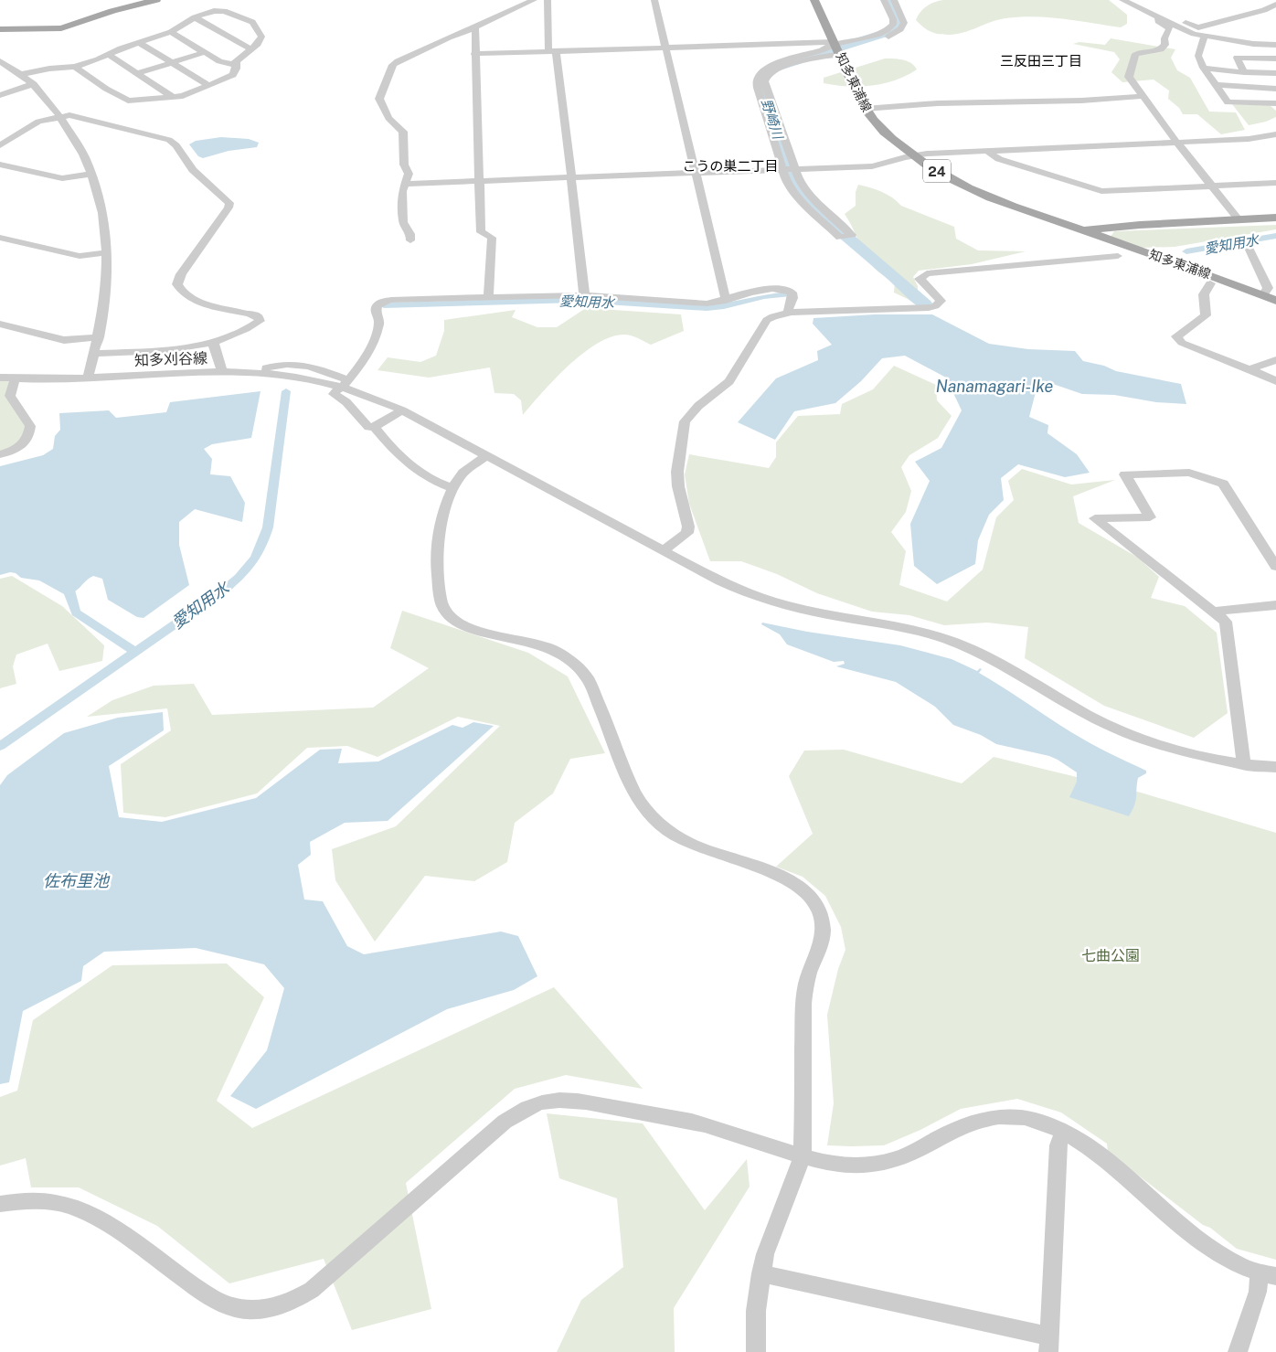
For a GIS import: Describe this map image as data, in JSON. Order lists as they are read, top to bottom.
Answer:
{
  "streets": {
    "main road": ["知多東浦線", "24"],
    "street": ["知多刈谷線"]
  },
  "districts": ["三反田三丁目", "こうの巣二丁目"],
  "water": [
    "野崎川",
    "愛知用水",
    "Nanamagari-Ike",
    "佐布里池"
  ],
  "parks": ["七曲公園"]
}
